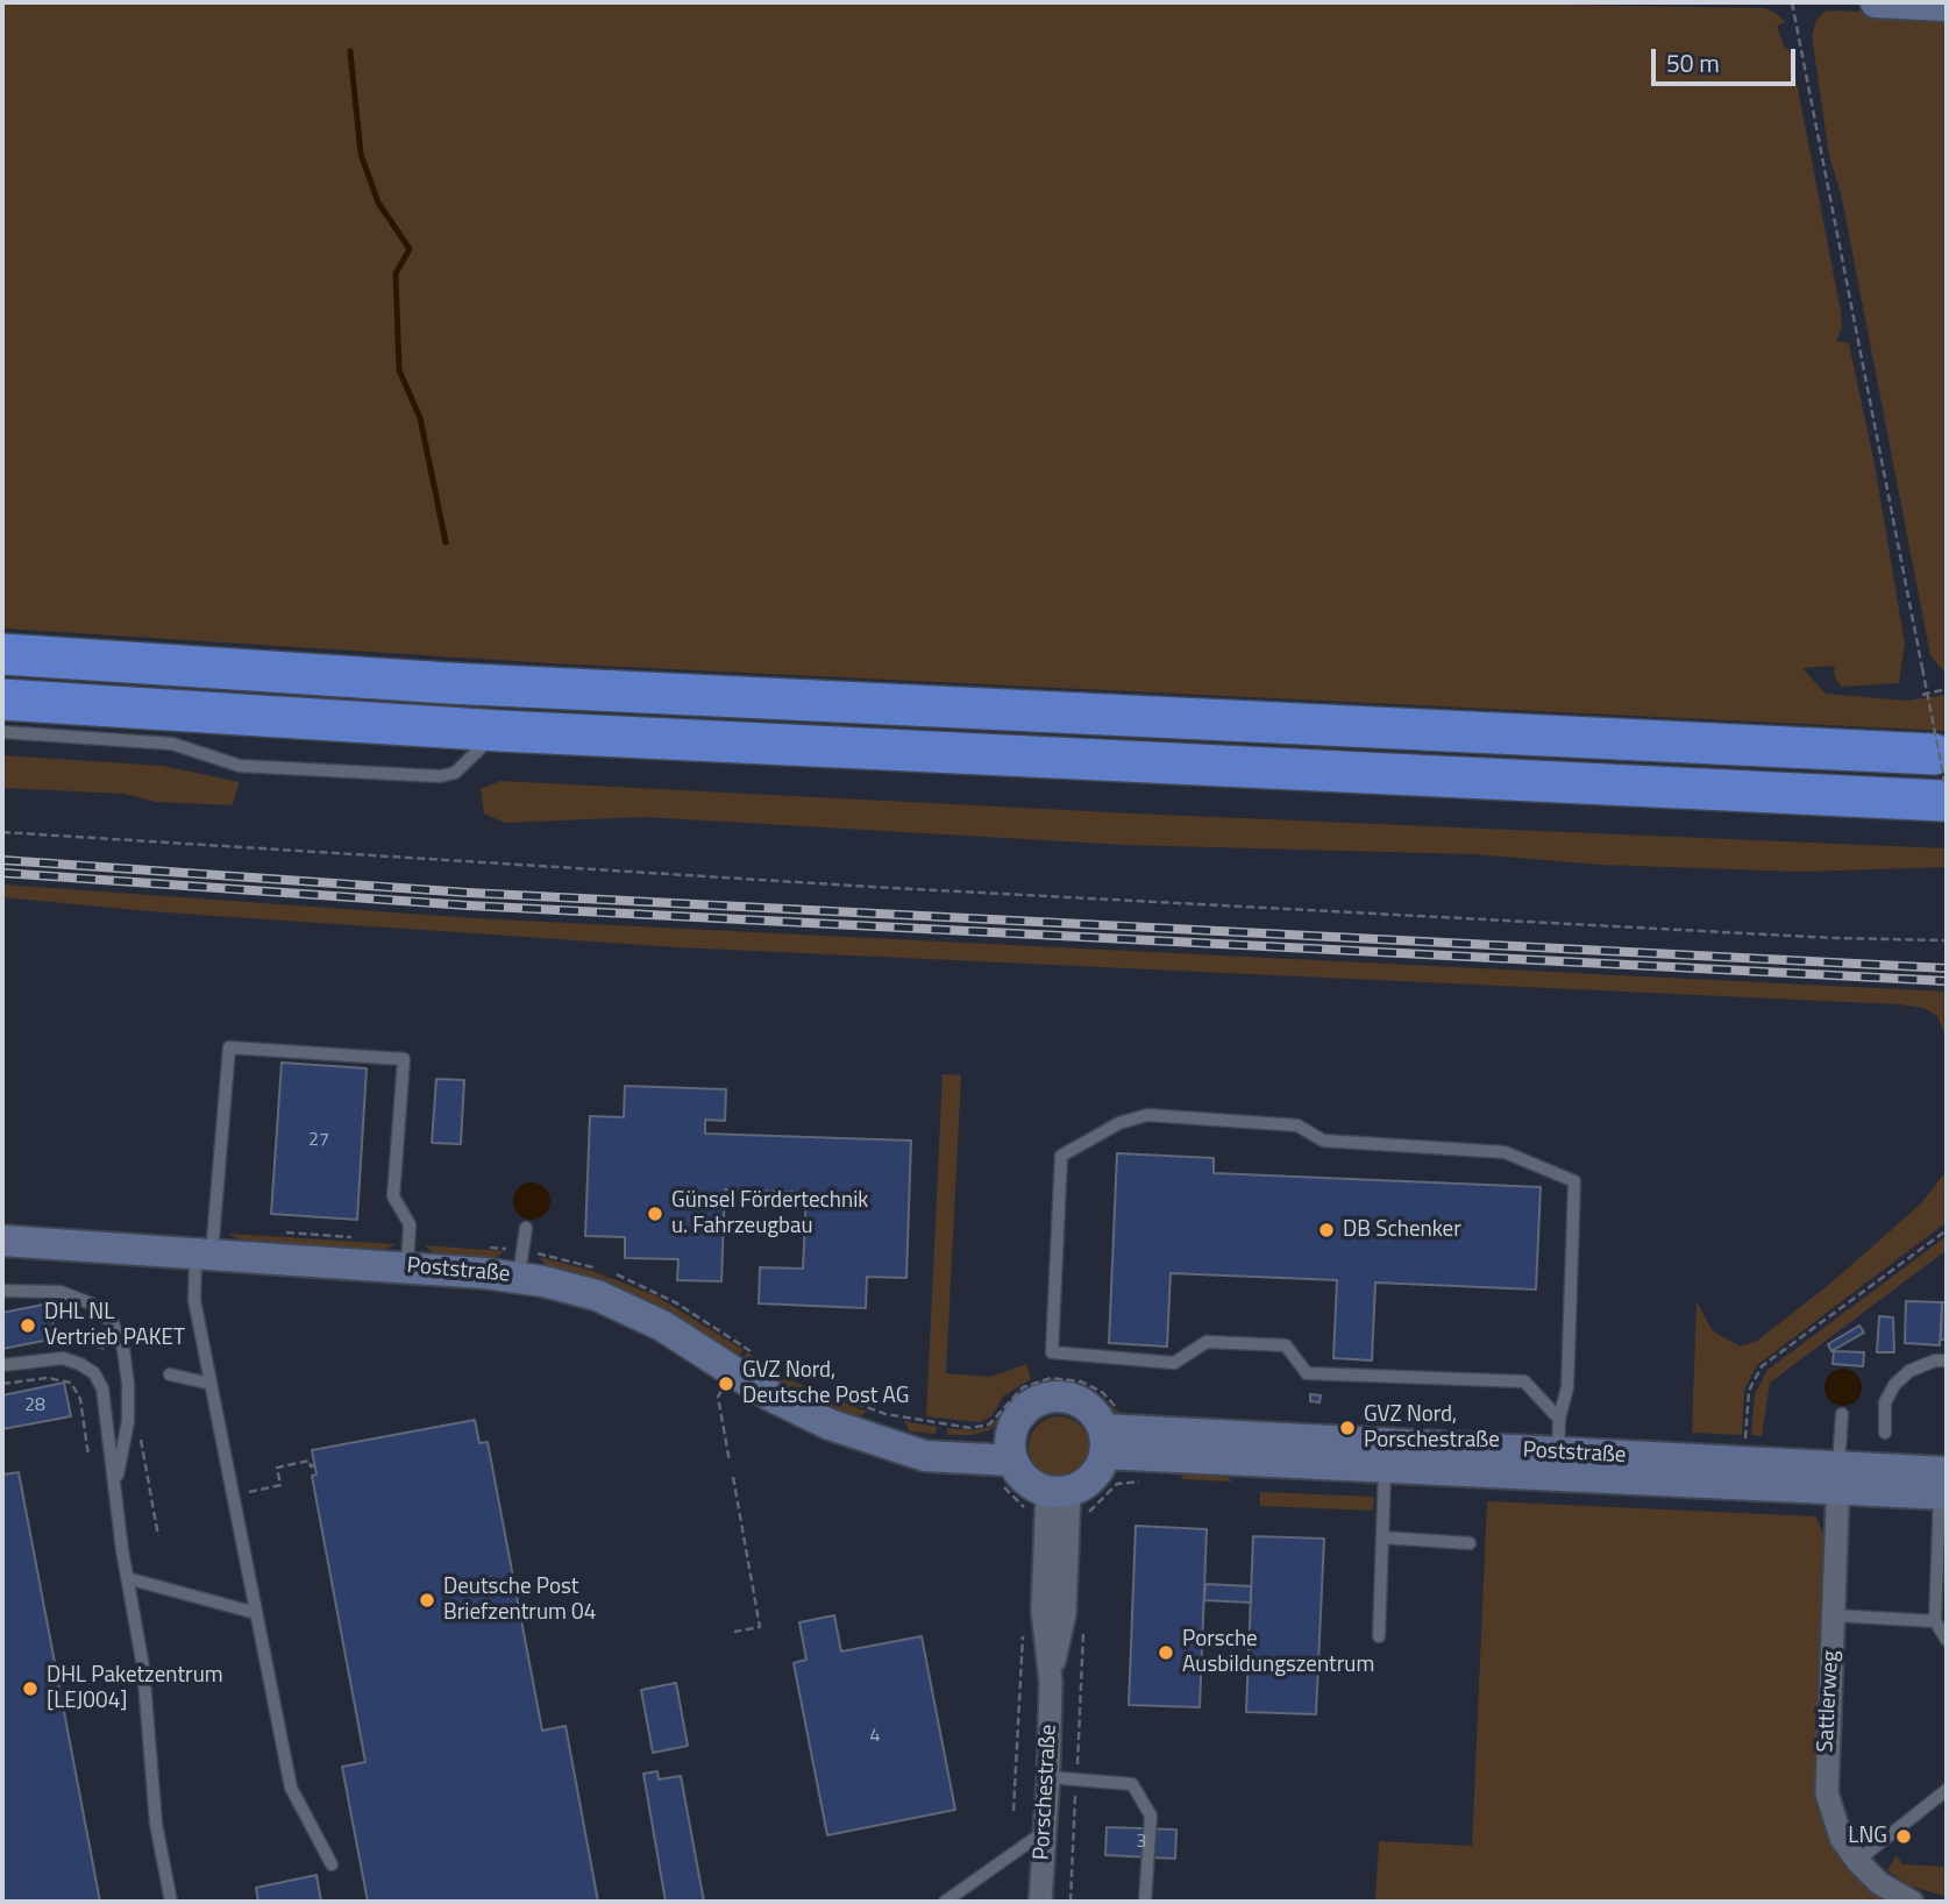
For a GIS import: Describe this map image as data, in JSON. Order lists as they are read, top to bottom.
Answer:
{
  "streets": {
    "street": ["Poststraße", "Sattlerweg", "Porschestraße"]
  },
  "crossings": [
    ["Poststraße", "Sattlerweg"],
    ["Poststraße", "Porschestraße"]
  ],
  "places": [
    "Günsel Fördertechnik u. Fahrzeugbau",
    "DB Schenker",
    "DHL NL Vertrieb PAKET",
    "GVZ Nord, Deutsche Post AG",
    "GVZ Nord, Porschestraße",
    "Deutsche Post Briefzentrum 04",
    "Porsche Ausbildungszentrum",
    "DHL Paketzentrum [LEJ004]",
    "LNG"
  ],
  "house_numbers": [
    "27",
    "28",
    "4",
    "3"
  ],
  "scale_bar": "50 m"
}
